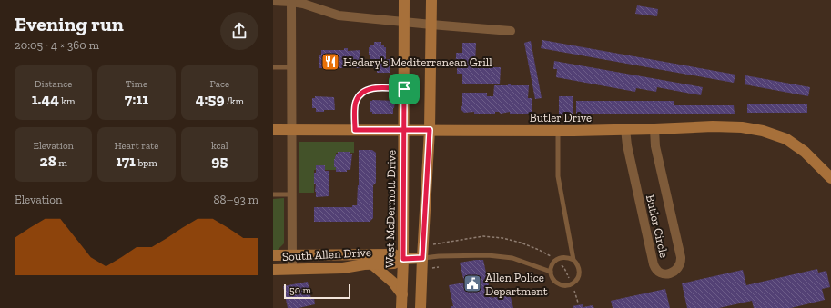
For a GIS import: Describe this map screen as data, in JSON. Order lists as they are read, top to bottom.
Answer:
{
  "streets": {
    "street": [
      "Butler Drive",
      "West McDermott Drive",
      "Butler Circle",
      "South Allen Drive"
    ]
  },
  "crossings": [
    ["Butler Drive", "West McDermott Drive"],
    ["Butler Drive", "Butler Circle"],
    ["West McDermott Drive", "South Allen Drive"]
  ],
  "places": {
    "restaurant": ["Hedary's Mediterranean Grill"],
    "public building": ["Allen Police Department"]
  },
  "scale_bar": "50 m",
  "page": {
    "heading": ["Evening run", "20:05 · 4 × 360 m"],
    "stats": [
      ["Distance", "1.44 km"],
      ["Time", "7:11"],
      ["Pace", "4:59 /km"],
      ["Elevation", "28 m"],
      ["Heart rate", "171 bpm"],
      ["kcal", "95"]
    ],
    "chart": ["Elevation", "88–93 m"],
    "scale": "50 m"
  }
}
